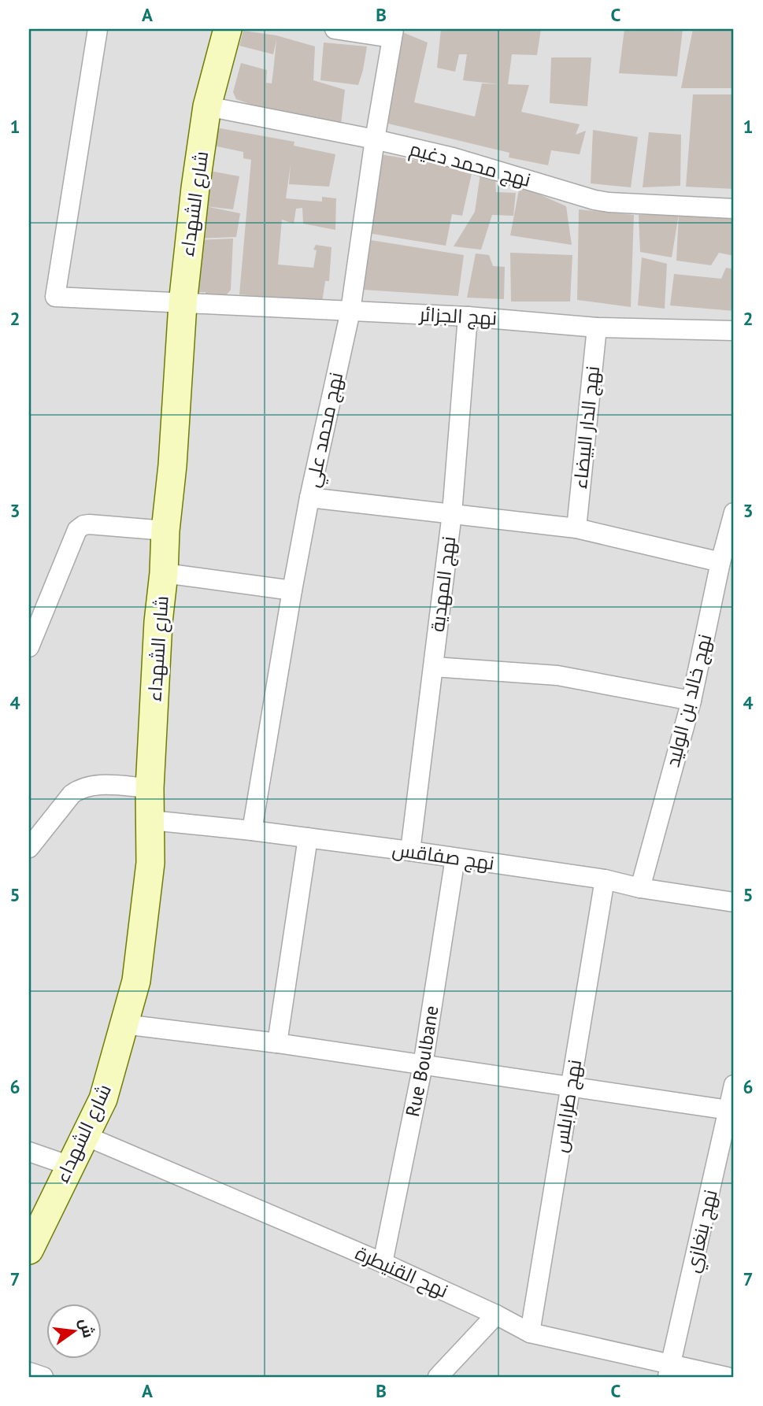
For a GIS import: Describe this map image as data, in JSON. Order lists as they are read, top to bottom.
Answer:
{
  "streets": {
    "main road": ["شارع الشهداء"],
    "street": [
      "نهج محمد دغيم",
      "نهج الجزائر",
      "نهج الدار البيضاء",
      "نهج محمد علي",
      "نهج المهدية",
      "نهج خالد بن الوليد",
      "نهج صفاقس",
      "Rue Boulbane",
      "نهج طرابلس",
      "نهج بنغازي",
      "نهح القنيطرة"
    ]
  },
  "crossings": [
    ["نهج محمد دغيم", "شارع الشهداء"],
    ["نهج محمد دغيم", "نهج محمد علي"],
    ["شارع الشهداء", "نهج الجزائر"],
    ["شارع الشهداء", "نهج صفاقس"],
    ["شارع الشهداء", "نهح القنيطرة"],
    ["نهج الجزائر", "نهج الدار البيضاء"],
    ["نهج الجزائر", "نهج محمد علي"],
    ["نهج الجزائر", "نهج المهدية"],
    ["نهج محمد علي", "نهج صفاقس"],
    ["نهج المهدية", "نهج صفاقس"],
    ["نهج خالد بن الوليد", "نهج صفاقس"],
    ["نهج صفاقس", "Rue Boulbane"],
    ["نهج صفاقس", "نهج طرابلس"],
    ["Rue Boulbane", "نهح القنيطرة"],
    ["نهج طرابلس", "نهح القنيطرة"],
    ["نهج بنغازي", "نهح القنيطرة"]
  ],
  "north": "right",
  "grid": {
    "columns": ["A", "B", "C"],
    "rows": [
      "1",
      "2",
      "3",
      "4",
      "5",
      "6",
      "7"
    ]
  }
}
